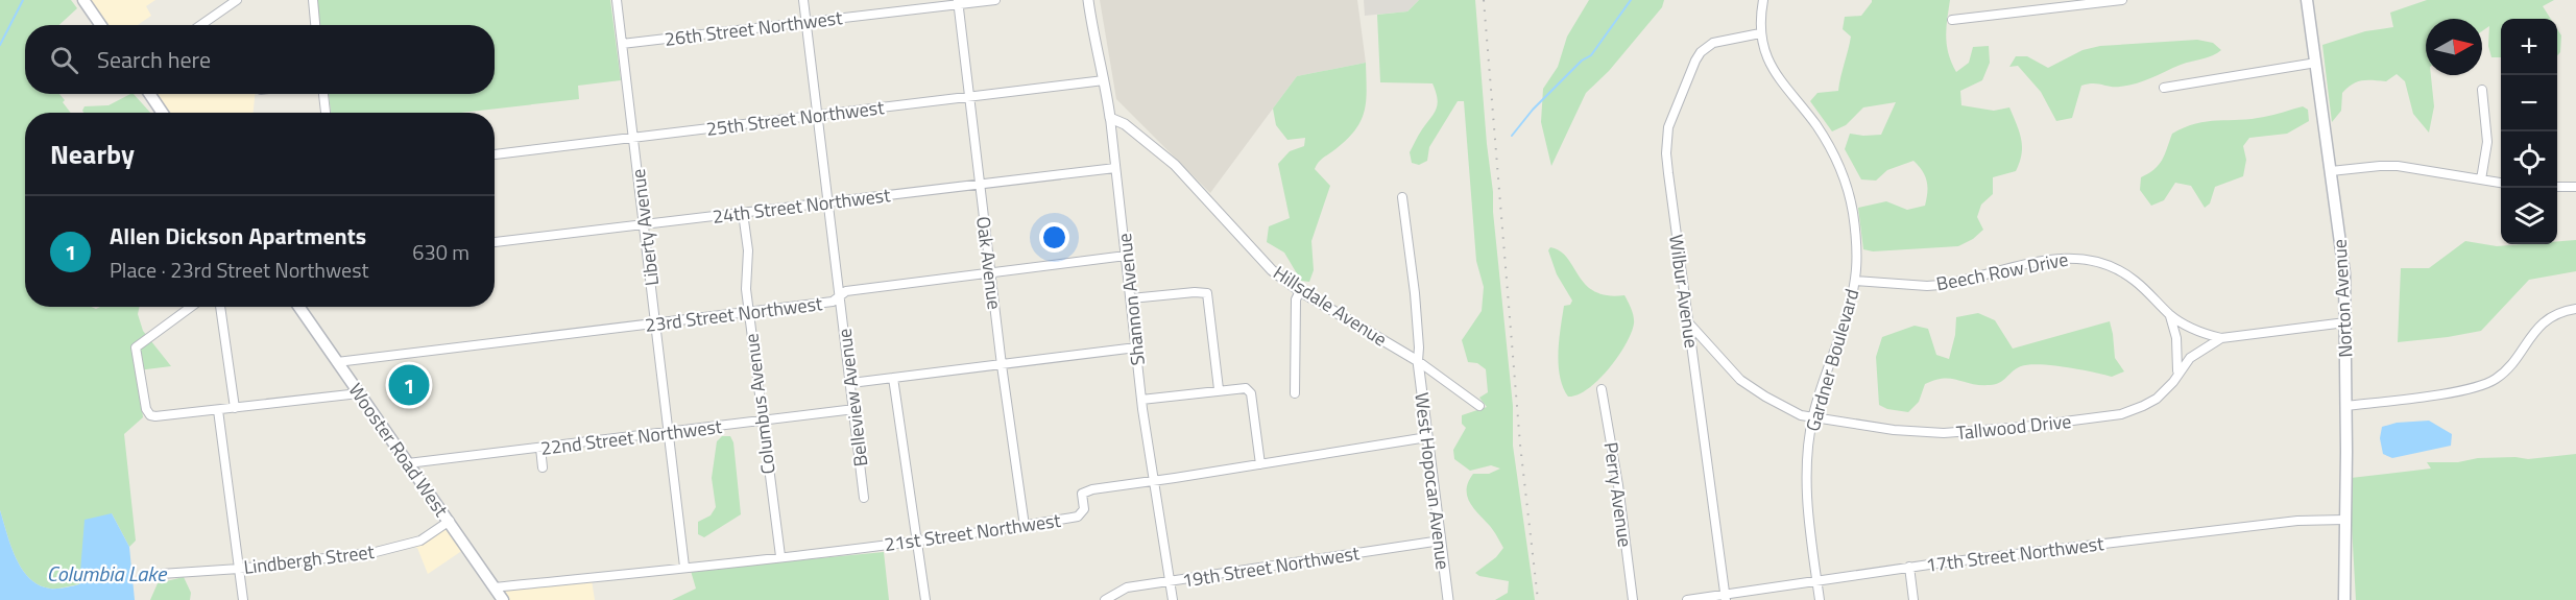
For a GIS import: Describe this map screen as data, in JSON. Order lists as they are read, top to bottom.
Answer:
{
  "streets": {
    "main road": ["Norton Avenue", "Wooster Road West"],
    "street": [
      "26th Street Northwest",
      "25th Street Northwest",
      "24th Street Northwest",
      "Liberty Avenue",
      "Oak Avenue",
      "Beech Row Drive",
      "Wilbur Avenue",
      "Shannon Avenue",
      "Hillsdale Avenue",
      "23rd Street Northwest",
      "Gardner Boulevard",
      "Belleview Avenue",
      "Columbus Avenue",
      "Tallwood Drive",
      "22nd Street Northwest",
      "West Hopocan Avenue",
      "Perry Avenue",
      "21st Street Northwest",
      "17th Street Northwest",
      "Lindbergh Street",
      "19th Street Northwest"
    ]
  },
  "crossings": [
    ["26th Street Northwest", "Liberty Avenue"],
    ["26th Street Northwest", "Oak Avenue"],
    ["26th Street Northwest", "Belleview Avenue"],
    ["25th Street Northwest", "Liberty Avenue"],
    ["25th Street Northwest", "Oak Avenue"],
    ["25th Street Northwest", "Shannon Avenue"],
    ["25th Street Northwest", "Belleview Avenue"],
    ["24th Street Northwest", "Liberty Avenue"],
    ["24th Street Northwest", "Oak Avenue"],
    ["24th Street Northwest", "Shannon Avenue"],
    ["24th Street Northwest", "Belleview Avenue"],
    ["24th Street Northwest", "Columbus Avenue"],
    ["Liberty Avenue", "23rd Street Northwest"],
    ["Liberty Avenue", "22nd Street Northwest"],
    ["Liberty Avenue", "21st Street Northwest"],
    ["Oak Avenue", "23rd Street Northwest"],
    ["Oak Avenue", "21st Street Northwest"],
    ["Beech Row Drive", "Gardner Boulevard"],
    ["Beech Row Drive", "Tallwood Drive"],
    ["Wilbur Avenue", "Gardner Boulevard"],
    ["Wilbur Avenue", "Tallwood Drive"],
    ["Wilbur Avenue", "17th Street Northwest"],
    ["Norton Avenue", "Tallwood Drive"],
    ["Norton Avenue", "17th Street Northwest"],
    ["Shannon Avenue", "Hillsdale Avenue"],
    ["Shannon Avenue", "23rd Street Northwest"],
    ["Shannon Avenue", "21st Street Northwest"],
    ["Shannon Avenue", "19th Street Northwest"],
    ["Hillsdale Avenue", "West Hopocan Avenue"],
    ["23rd Street Northwest", "Belleview Avenue"],
    ["23rd Street Northwest", "Columbus Avenue"],
    ["23rd Street Northwest", "Wooster Road West"],
    ["Gardner Boulevard", "Tallwood Drive"],
    ["Gardner Boulevard", "17th Street Northwest"],
    ["Belleview Avenue", "22nd Street Northwest"],
    ["Columbus Avenue", "22nd Street Northwest"],
    ["Columbus Avenue", "21st Street Northwest"],
    ["22nd Street Northwest", "Wooster Road West"],
    ["Wooster Road West", "21st Street Northwest"],
    ["Wooster Road West", "Lindbergh Street"],
    ["West Hopocan Avenue", "21st Street Northwest"],
    ["West Hopocan Avenue", "19th Street Northwest"]
  ],
  "water": ["Columbia Lake"],
  "north": "right",
  "page": {
    "map_buttons": ["+", "−"],
    "search": "Search here",
    "heading": "Nearby",
    "list": [
      {
        "mark": "1",
        "name": "Allen Dickson Apartments",
        "note": "Place · 23rd Street Northwest",
        "value": "630 m"
      }
    ],
    "pins": "1"
  }
}
